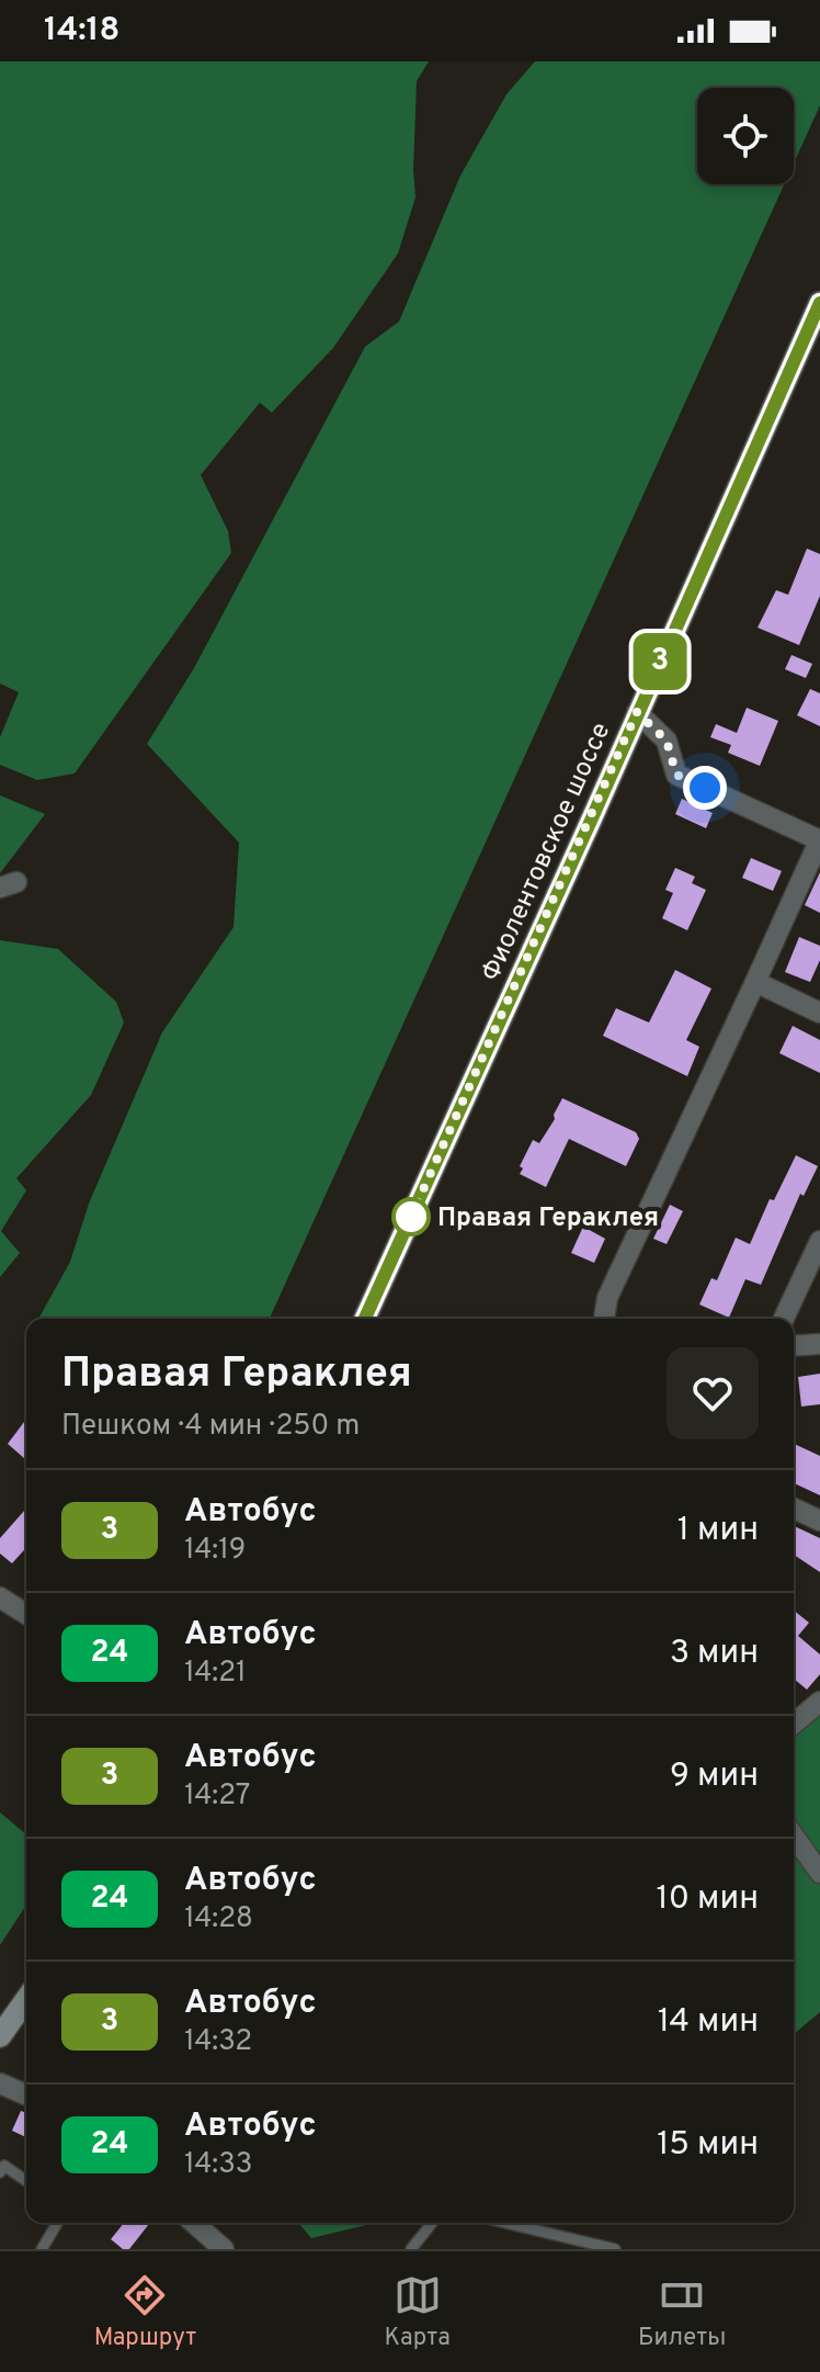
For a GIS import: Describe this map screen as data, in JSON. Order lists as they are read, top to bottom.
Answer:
{
  "streets": {
    "main road": ["Фиолентовское шоссе"]
  },
  "places": ["Правая Гераклея"],
  "lines": ["bus line 3"],
  "page": {
    "status": "14:18",
    "on_map": "3",
    "heading": ["Правая Гераклея", "Пешком · 4 мин · 250 m"],
    "list": [
      {
        "mark": "3",
        "name": "Автобус",
        "note": "14:19",
        "value": "1 мин"
      },
      {
        "mark": "24",
        "name": "Автобус",
        "note": "14:21",
        "value": "3 мин"
      },
      {
        "mark": "3",
        "name": "Автобус",
        "note": "14:27",
        "value": "9 мин"
      },
      {
        "mark": "24",
        "name": "Автобус",
        "note": "14:28",
        "value": "10 мин"
      },
      {
        "mark": "3",
        "name": "Автобус",
        "note": "14:32",
        "value": "14 мин"
      },
      {
        "mark": "24",
        "name": "Автобус",
        "note": "14:33",
        "value": "15 мин"
      }
    ],
    "tabs": ["Маршрут", "Карта", "Билеты"]
  }
}
